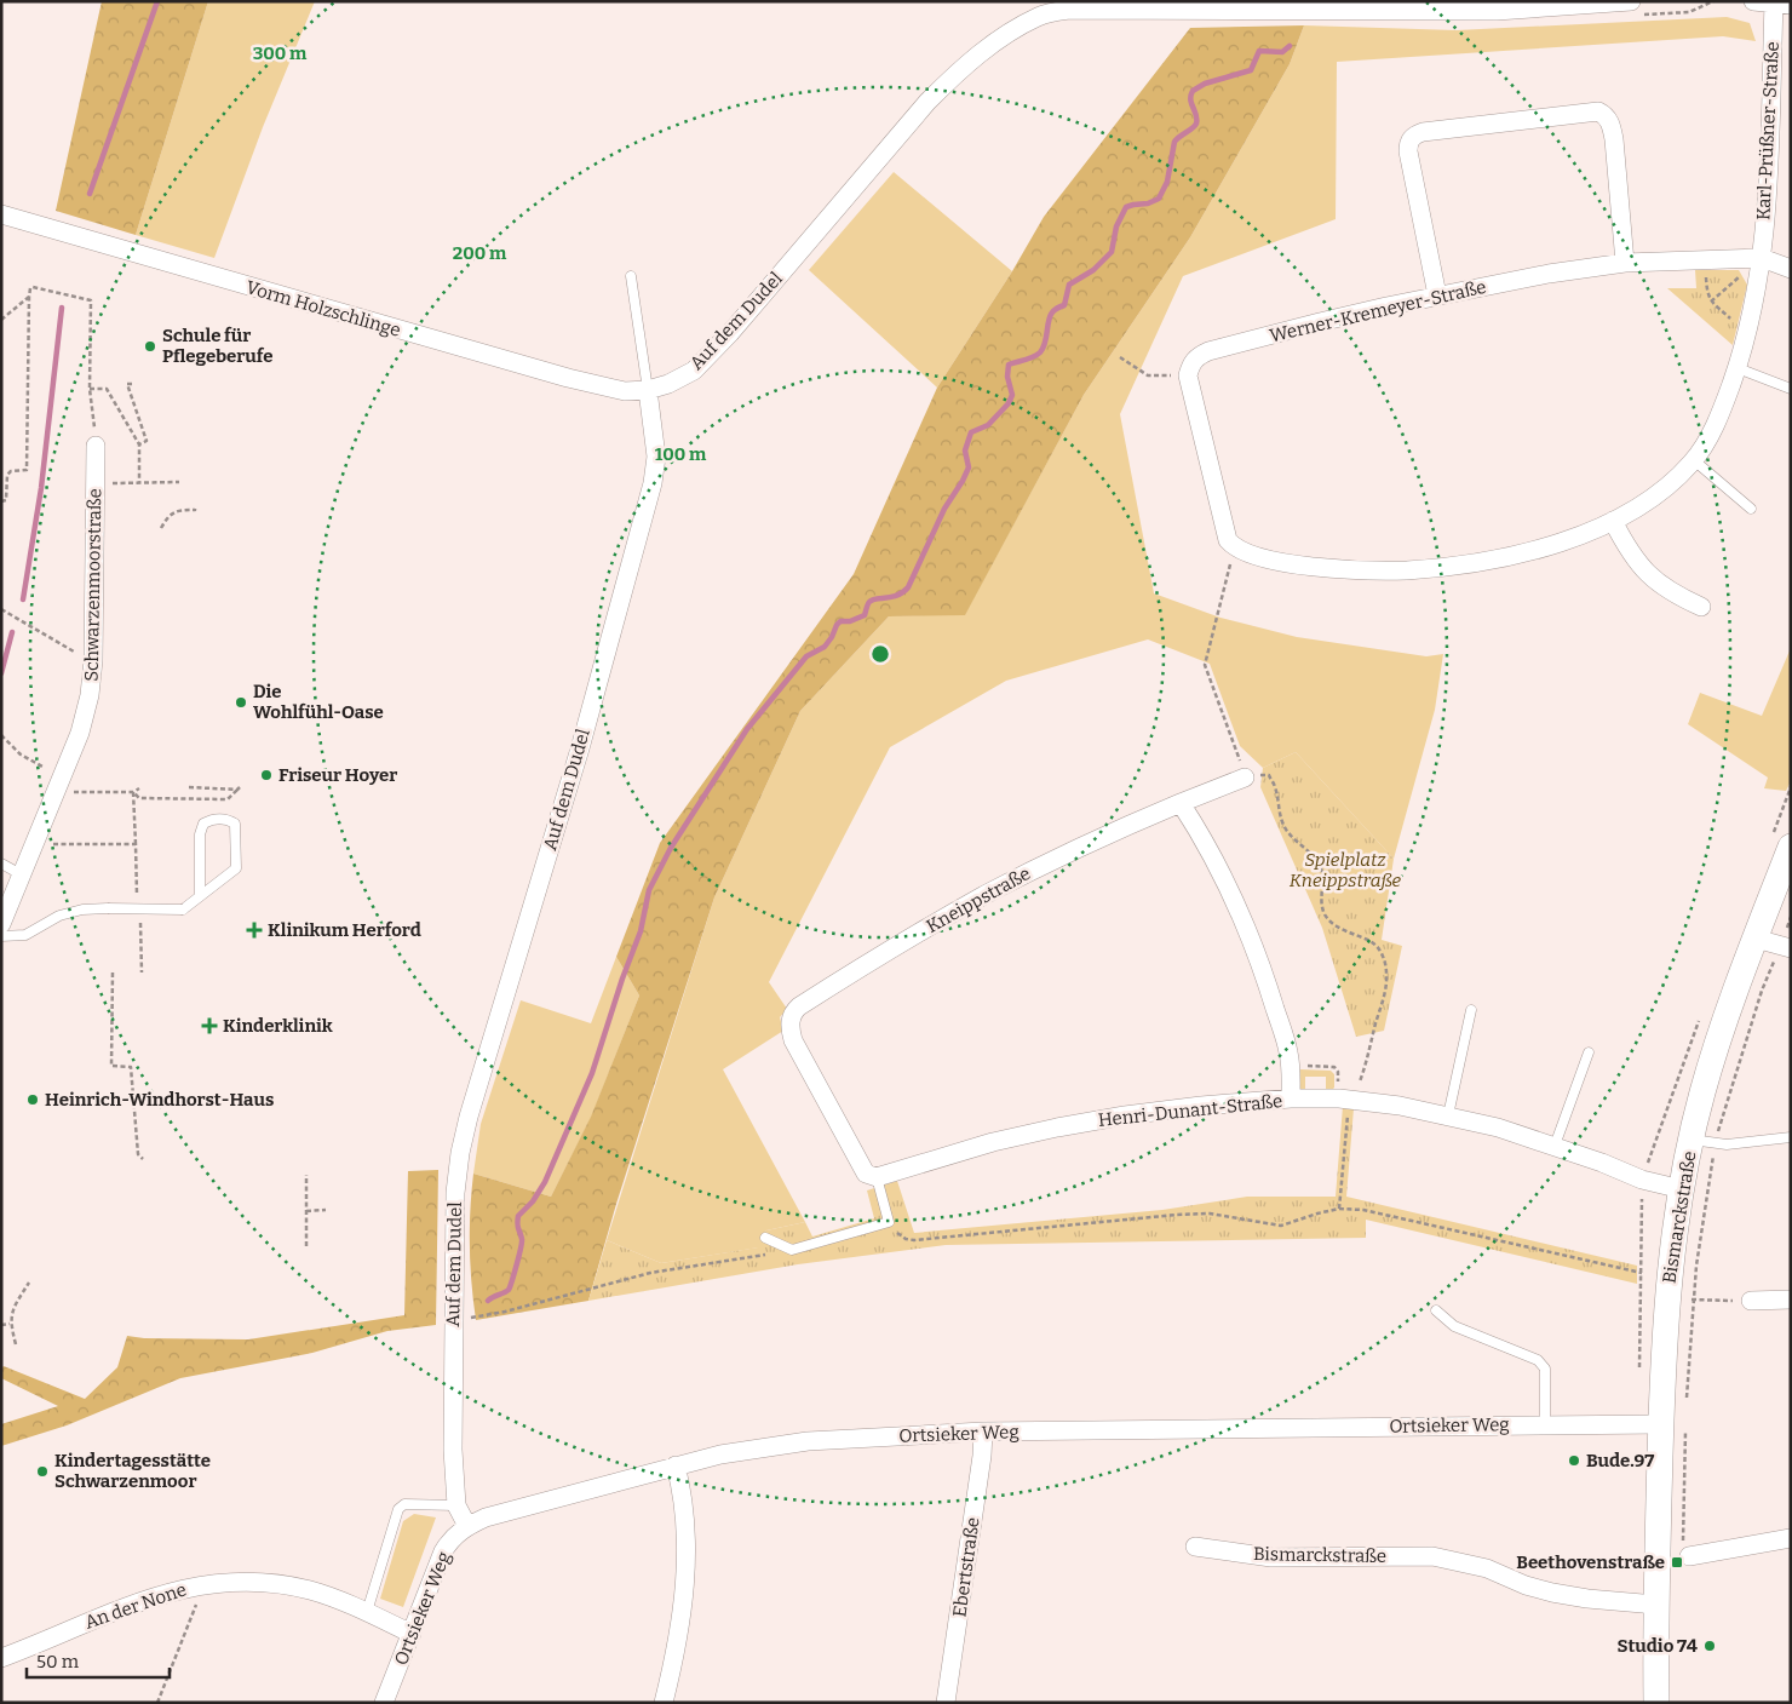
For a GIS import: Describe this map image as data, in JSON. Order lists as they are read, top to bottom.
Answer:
{
  "streets": {
    "main road": ["Bismarckstraße"],
    "street": [
      "Karl-Prüßner-Straße",
      "Vorm Holzschlinge",
      "Werner-Kremeyer-Straße",
      "Auf dem Dudel",
      "Schwarzenmoorstraße",
      "Kneippstraße",
      "Henri-Dunant-Straße",
      "Ortsieker Weg",
      "Ebertstraße",
      "An der None"
    ]
  },
  "crossings": [
    ["Karl-Prüßner-Straße", "Werner-Kremeyer-Straße"],
    ["Vorm Holzschlinge", "Auf dem Dudel"],
    ["Auf dem Dudel", "Ortsieker Weg"],
    ["Kneippstraße", "Henri-Dunant-Straße"],
    ["Henri-Dunant-Straße", "Bismarckstraße"],
    ["Bismarckstraße", "Ortsieker Weg"],
    ["Ortsieker Weg", "Ebertstraße"],
    ["Ortsieker Weg", "An der None"]
  ],
  "parks": ["Spielplatz Kneippstraße"],
  "places": {
    "other": [
      "Schule für Pflegeberufe",
      "Die Wohlfühl-Oase",
      "Friseur Hoyer",
      "Heinrich-Windhorst-Haus",
      "Bude.97",
      "Kindertagesstätte Schwarzenmoor",
      "Studio 74"
    ],
    "health": ["Klinikum Herford", "Kinderklinik"],
    "transit": ["Beethovenstraße"]
  },
  "scale_bar": "50 m",
  "rings": ["300 m", "200 m", "100 m"]
}
